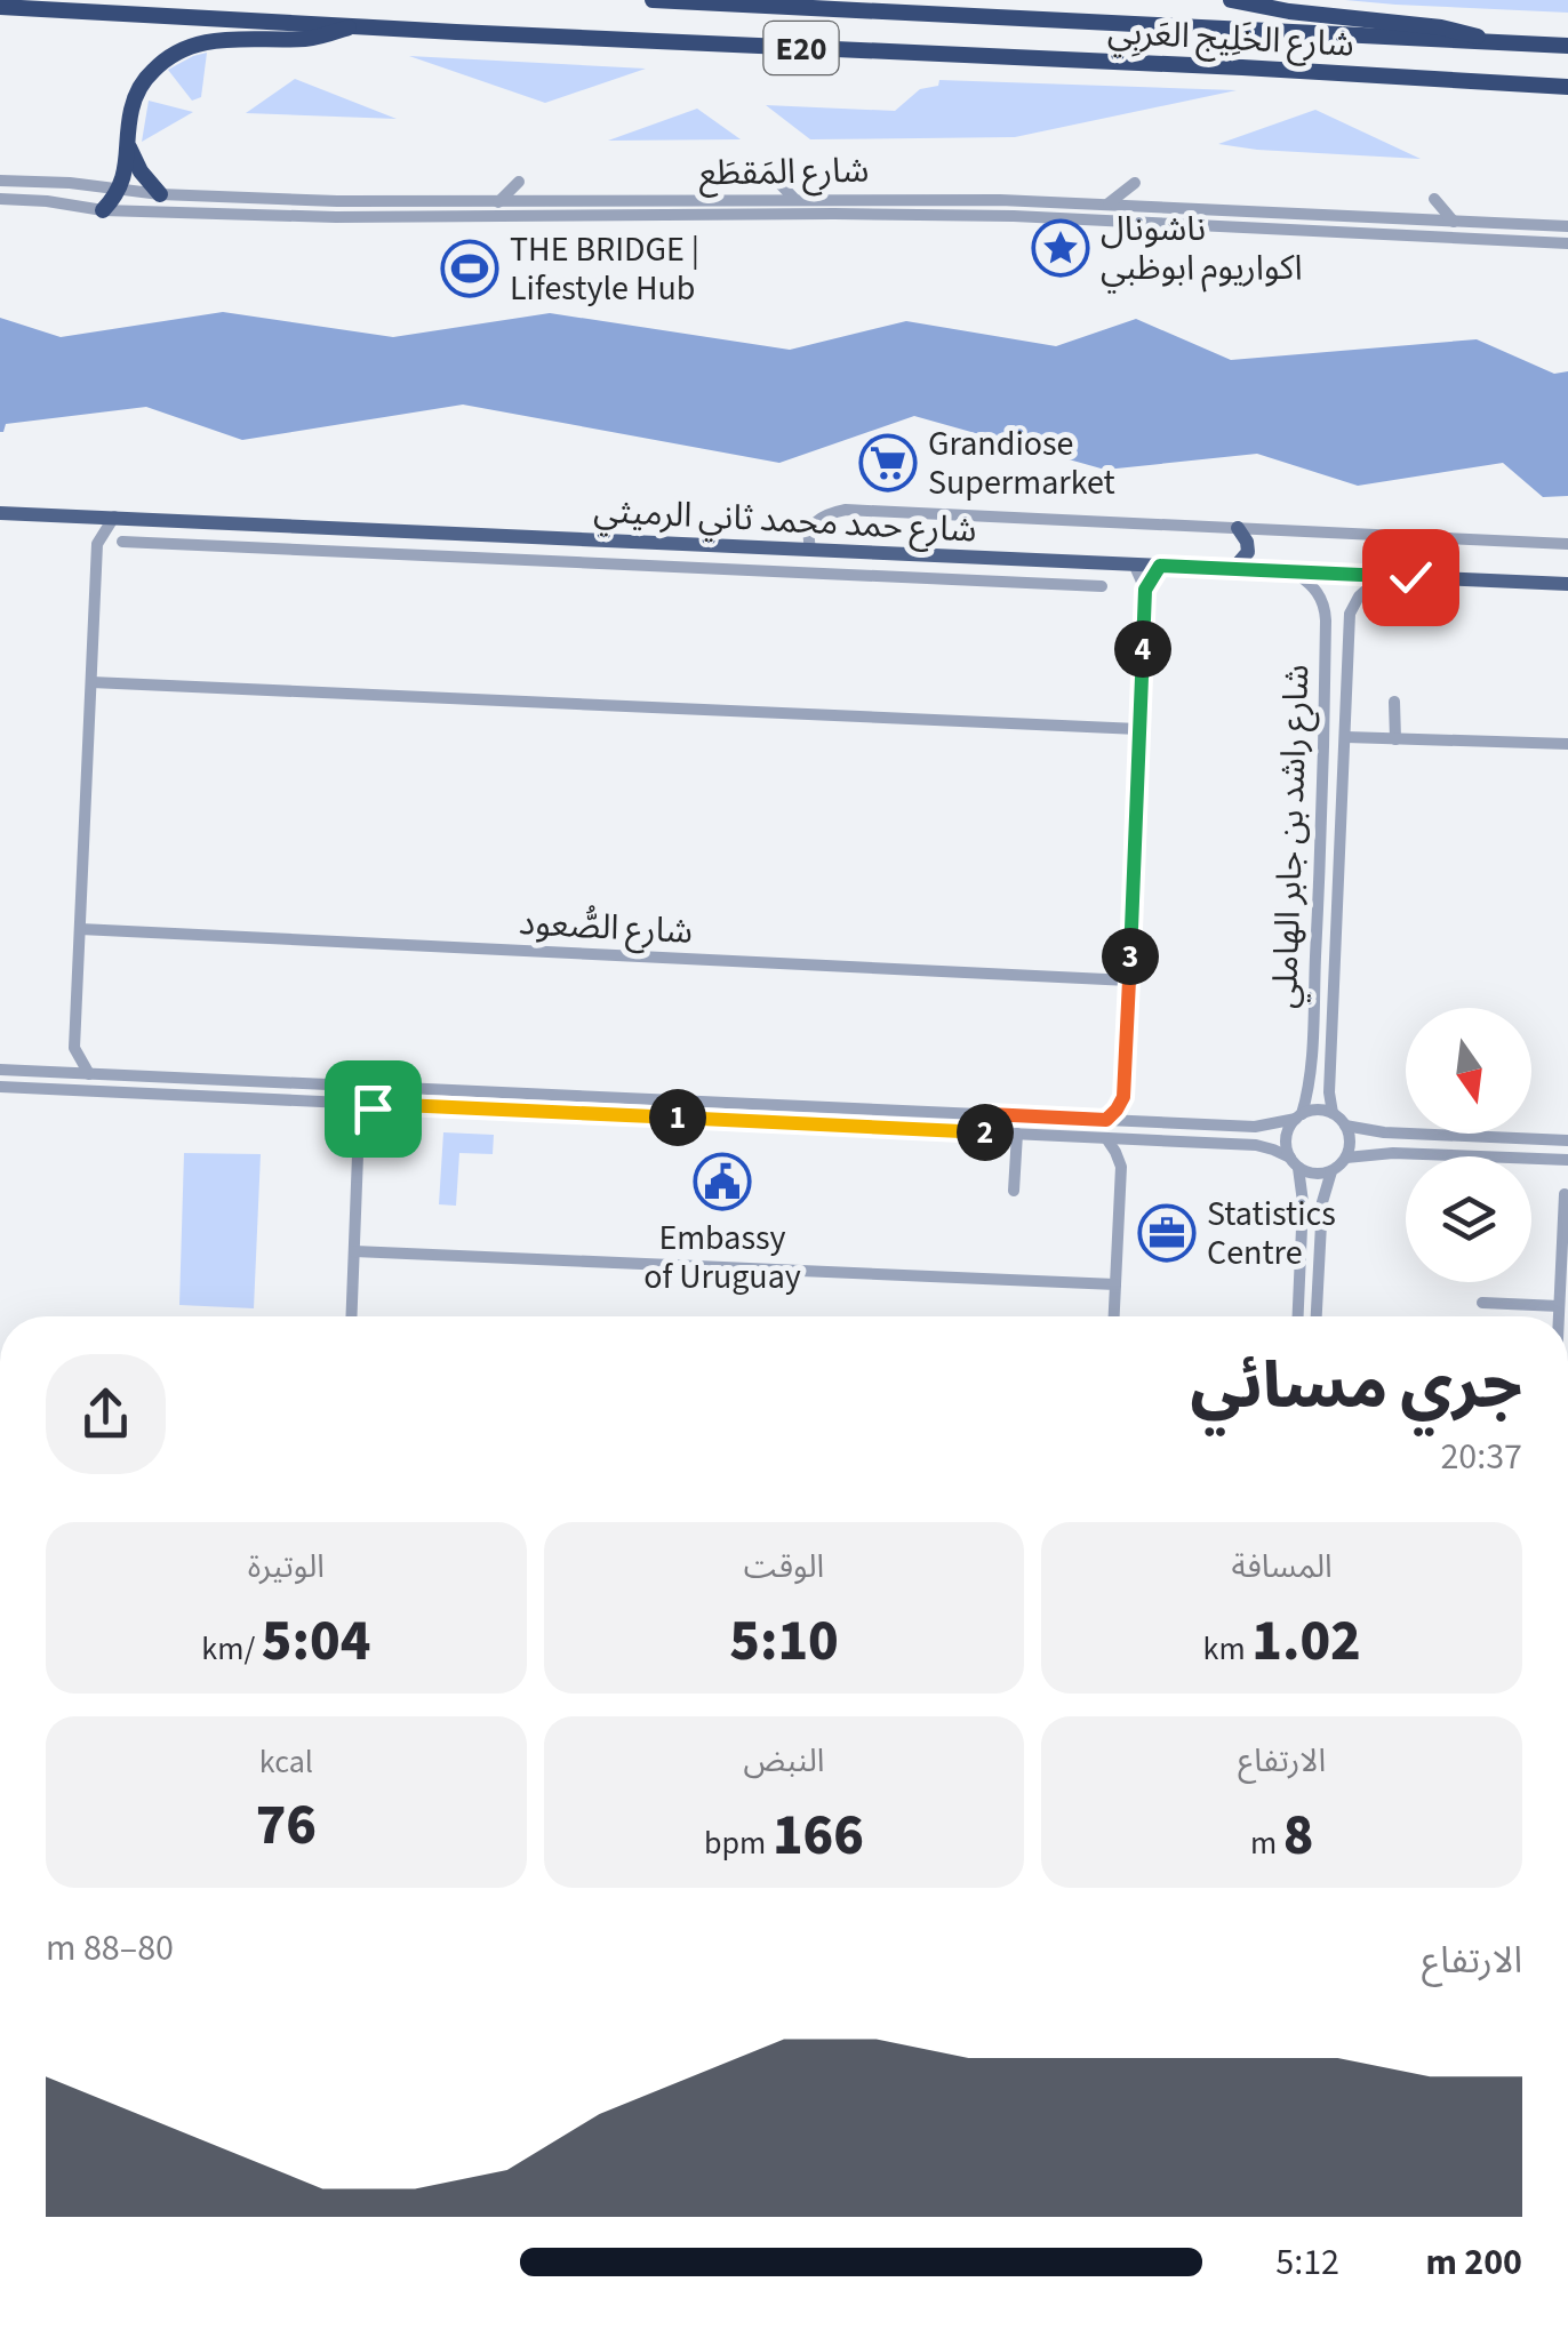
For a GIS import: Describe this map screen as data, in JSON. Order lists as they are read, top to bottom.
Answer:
{
  "streets": {
    "highway": ["شارع الخَلِيج العَربِي", "E20"],
    "main road": ["شارع حمد محمد ثاني الرميثي"],
    "street": ["شارع المَقطَع", "شارع راشد بن جابر الهاملي", "شارع الصُّعود"]
  },
  "crossings": [
    ["شارع حمد محمد ثاني الرميثي", "شارع راشد بن جابر الهاملي"]
  ],
  "places": {
    "place": ["ناشونال اكواريوم ابوظبي"],
    "sports": ["THE BRIDGE | Lifestyle Hub"],
    "supermarket": ["Grandiose Supermarket"],
    "public building": ["Embassy of Uruguay"],
    "office": ["Statistics Centre"]
  },
  "north": "bottom",
  "page": {
    "pins": [
      "4",
      "3",
      "1",
      "2"
    ],
    "heading": ["جري مسائي", "20:37"],
    "stats": [
      ["المسافة", "1.02 km"],
      ["الوقت", "5:10"],
      ["الوتيرة", "5:04 /km"],
      ["الارتفاع", "8 m"],
      ["النبض", "166 bpm"],
      ["kcal", "76"]
    ],
    "chart": ["الارتفاع", "80–88 m"],
    "list": [
      {
        "name": "200 m",
        "note": "5:12"
      }
    ]
  }
}
